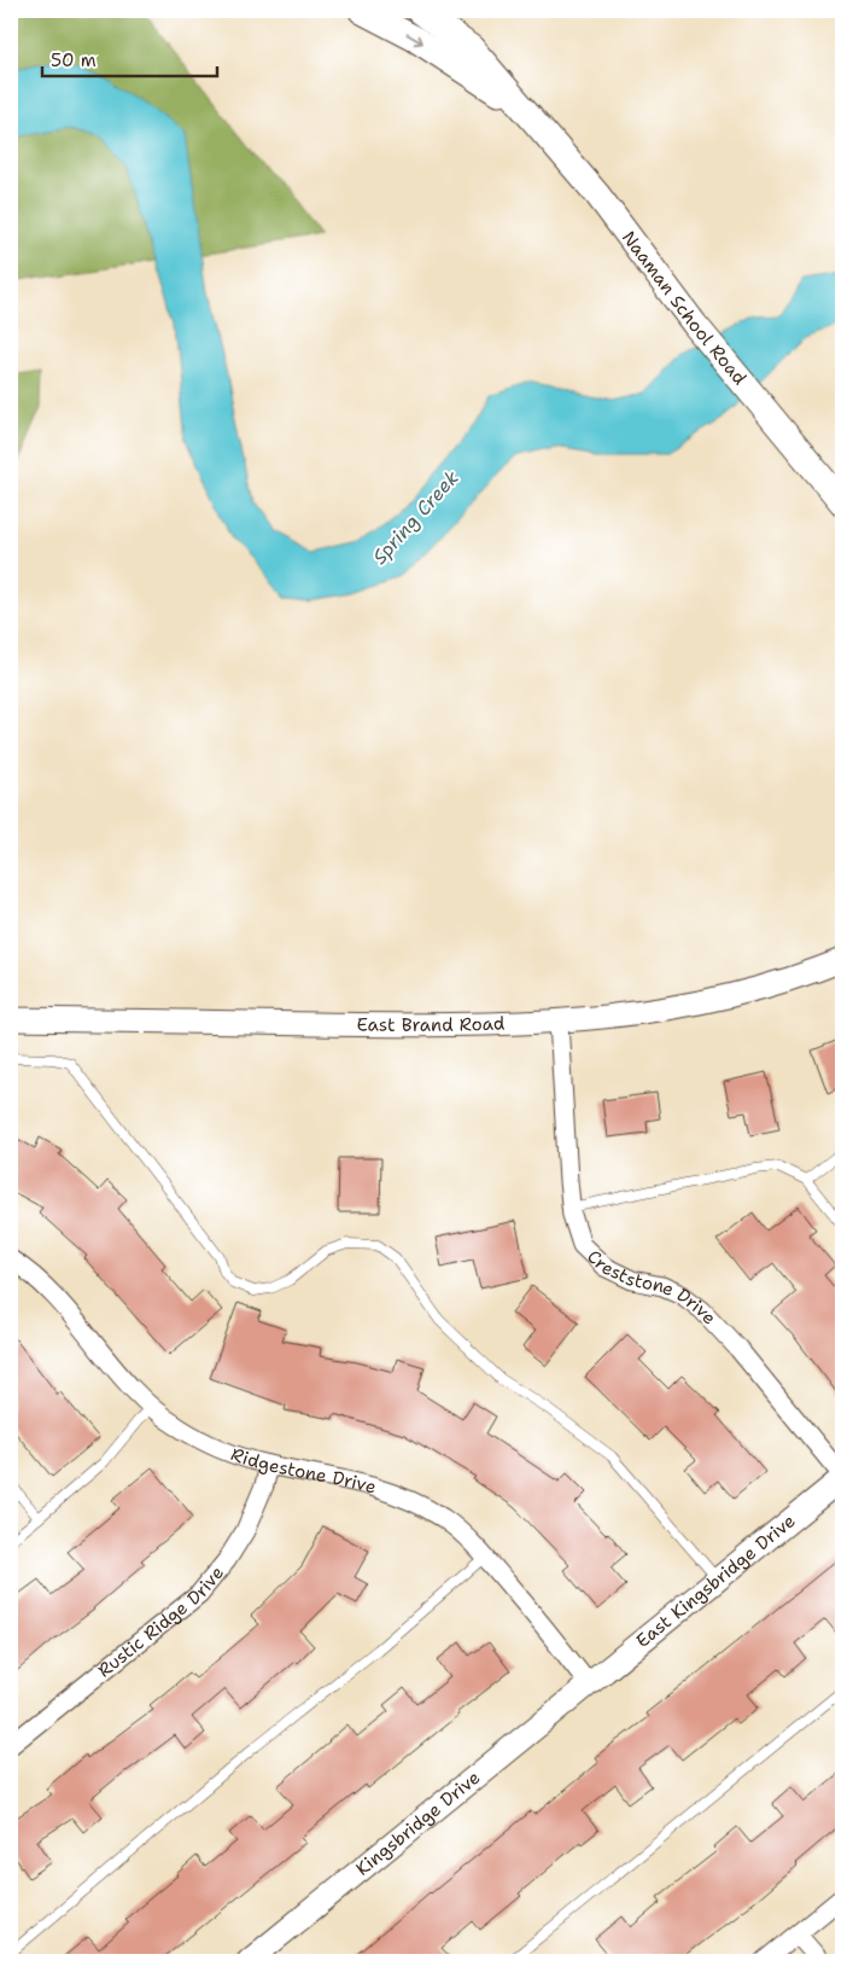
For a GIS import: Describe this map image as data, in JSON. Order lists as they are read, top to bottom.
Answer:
{
  "streets": {
    "main road": ["Naaman School Road"],
    "street": [
      "East Brand Road",
      "Creststone Drive",
      "Ridgestone Drive",
      "East Kingsbridge Drive",
      "Rustic Ridge Drive",
      "Kingsbridge Drive"
    ]
  },
  "crossings": [
    ["East Brand Road", "Creststone Drive"],
    ["Creststone Drive", "East Kingsbridge Drive"],
    ["Ridgestone Drive", "East Kingsbridge Drive"],
    ["Ridgestone Drive", "Rustic Ridge Drive"],
    ["Ridgestone Drive", "Kingsbridge Drive"],
    ["East Kingsbridge Drive", "Kingsbridge Drive"]
  ],
  "water": ["Spring Creek"],
  "scale_bar": "50 m"
}
